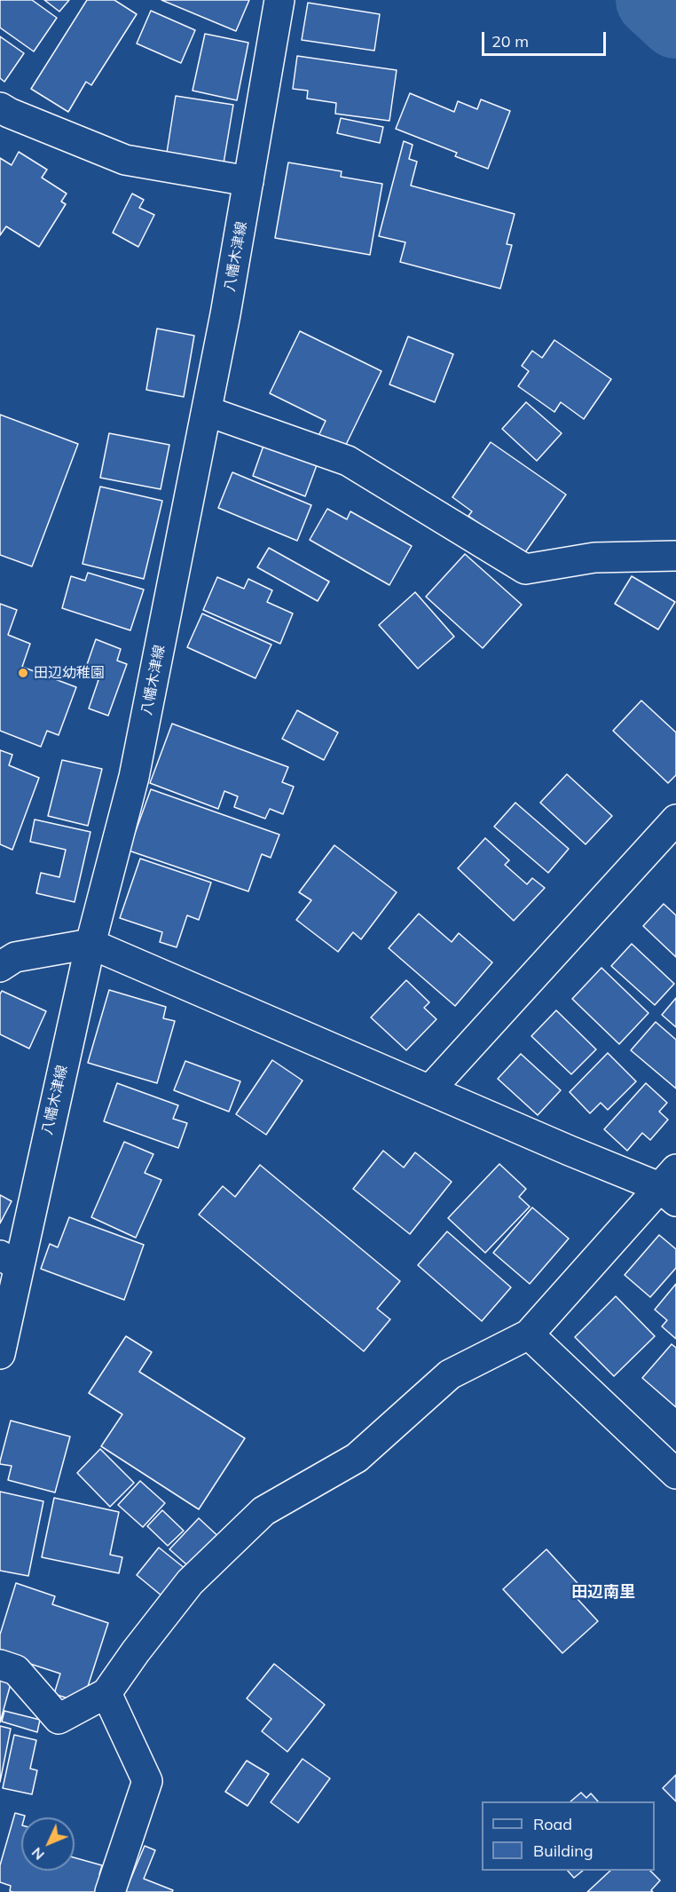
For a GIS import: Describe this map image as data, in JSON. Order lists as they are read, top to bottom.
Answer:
{
  "streets": {
    "street": ["八幡木津線"]
  },
  "districts": ["田辺南里"],
  "places": ["田辺幼稚園"],
  "legend": ["Road", "Building"],
  "scale_bar": "20 m",
  "north": "bottom left"
}
